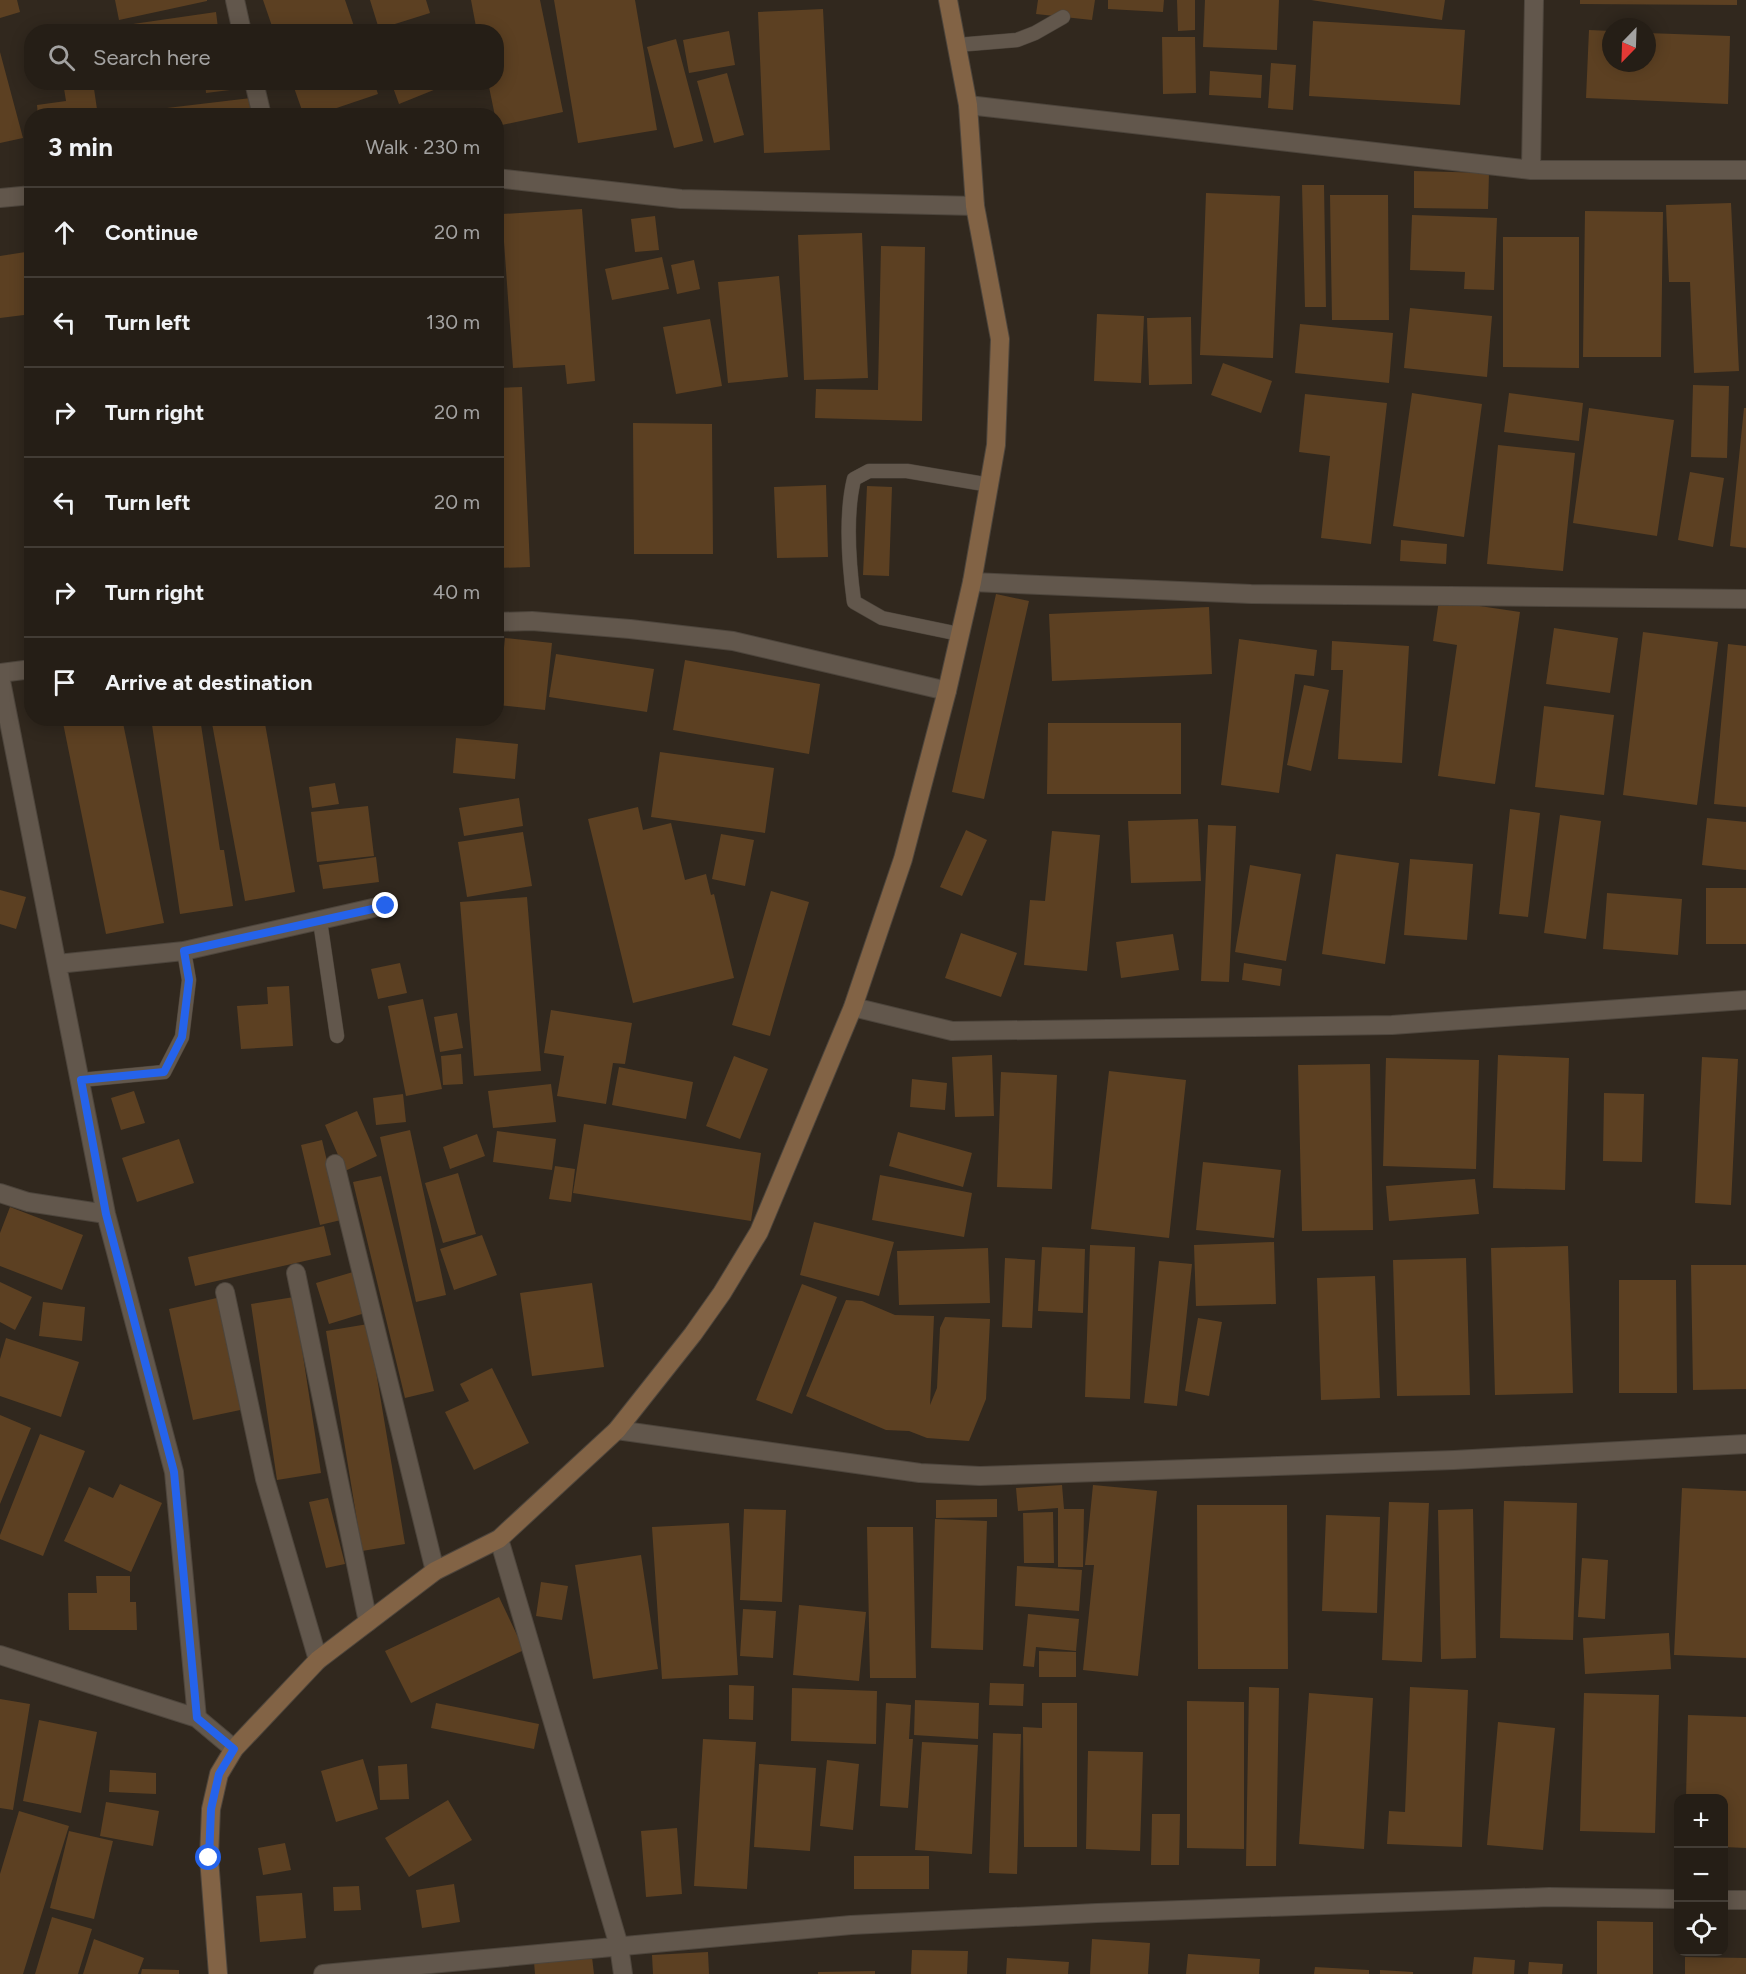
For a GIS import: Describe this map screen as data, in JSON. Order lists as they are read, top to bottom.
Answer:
{
  "north": "bottom left",
  "page": {
    "search": "Search here",
    "heading": ["3 min", "Walk · 230 m"],
    "list": [
      ["Continue", "20 m"],
      ["Turn left", "130 m"],
      ["Turn right", "20 m"],
      ["Turn left", "20 m"],
      ["Turn right", "40 m"],
      "Arrive at destination"
    ],
    "map_buttons": ["+", "−"]
  }
}
